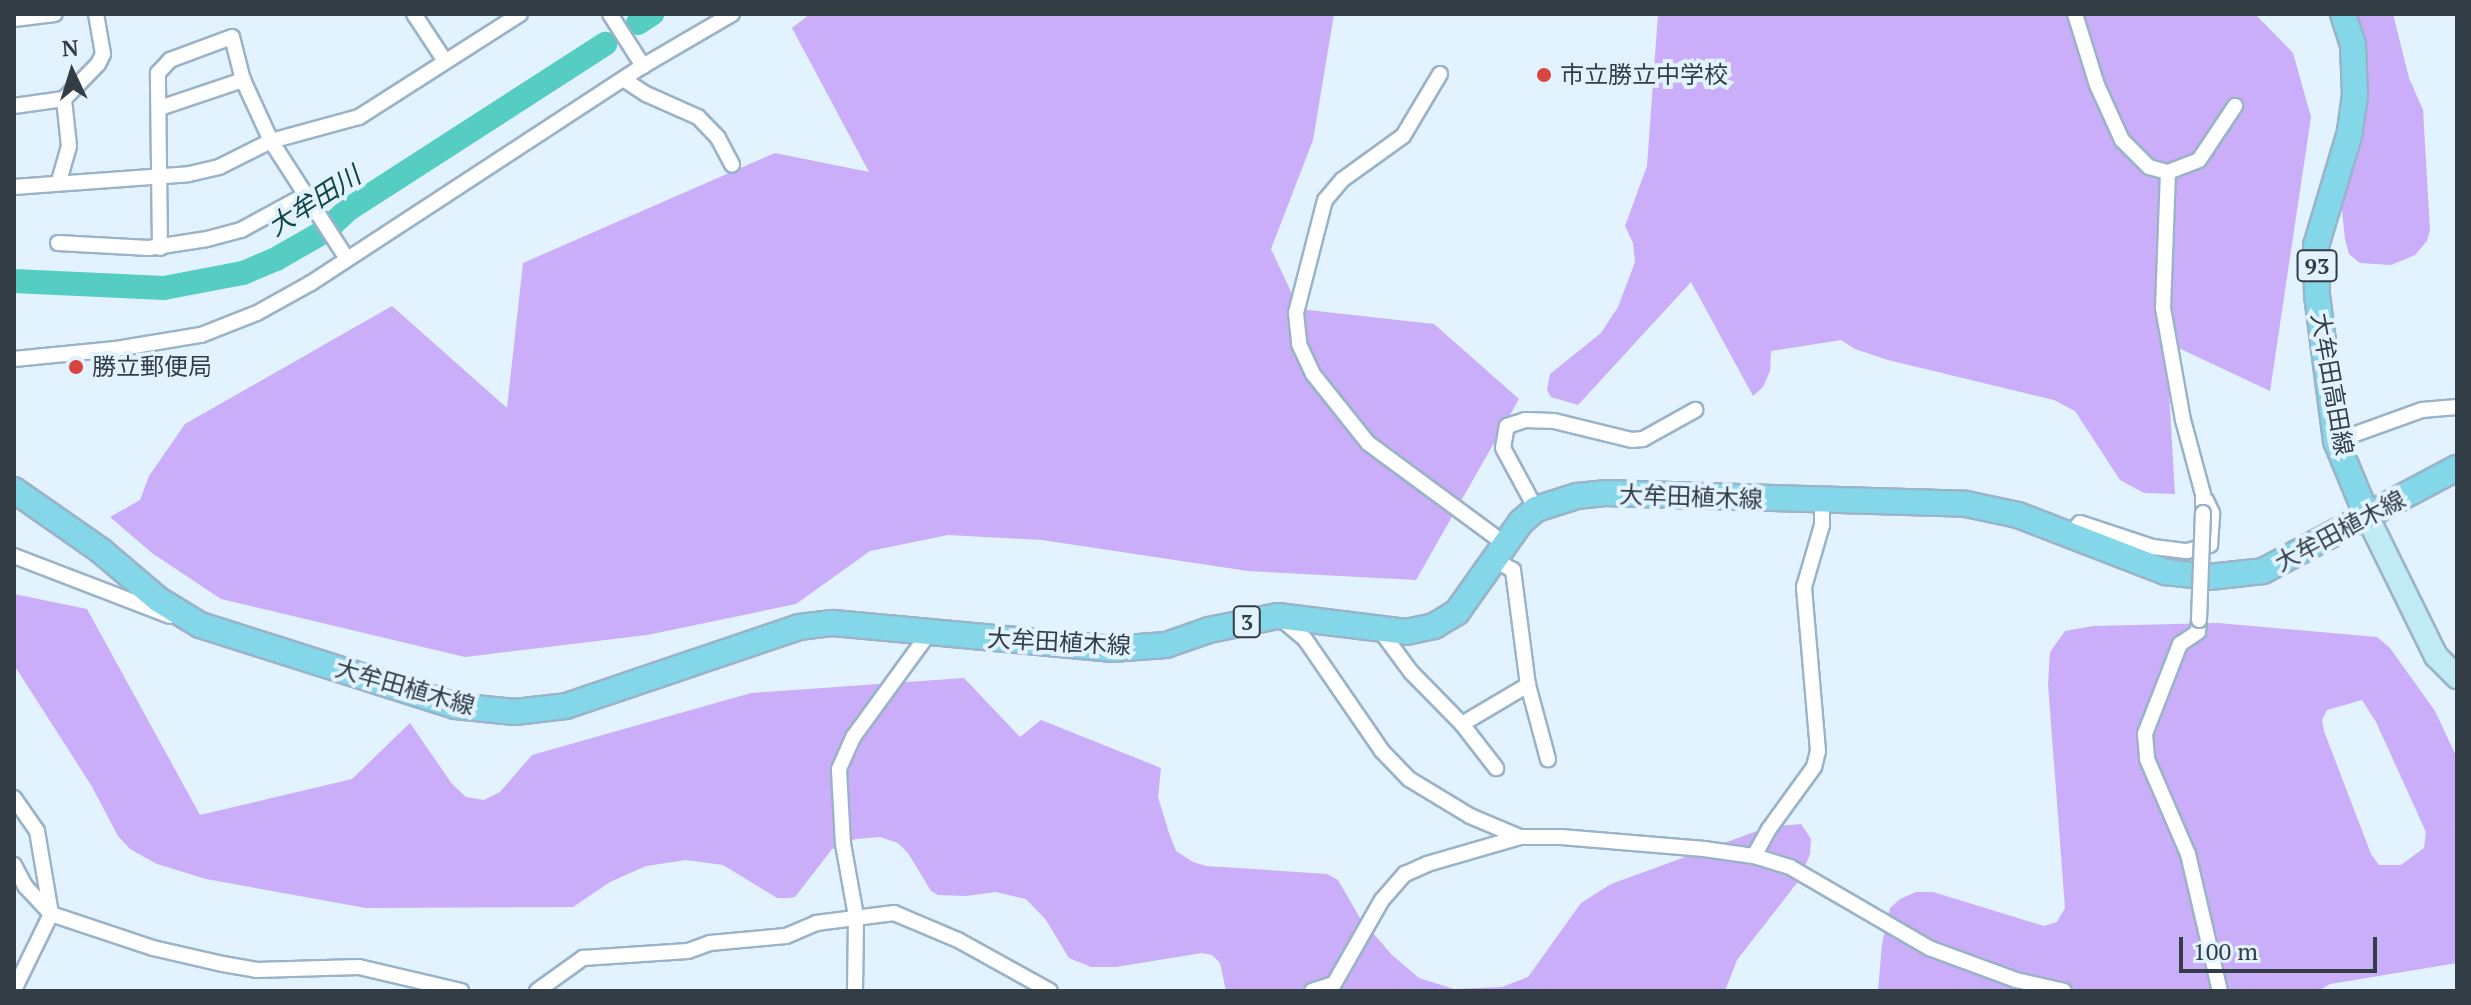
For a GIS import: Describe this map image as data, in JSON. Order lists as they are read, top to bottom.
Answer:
{
  "streets": {
    "main road": [
      "93",
      "大牟田高田線",
      "大牟田植木線",
      "3"
    ]
  },
  "crossings": [
    ["大牟田高田線", "大牟田植木線"]
  ],
  "water": ["大牟田川"],
  "places": ["市立勝立中学校", "勝立郵便局"],
  "scale_bar": "100 m",
  "north": "top"
}
